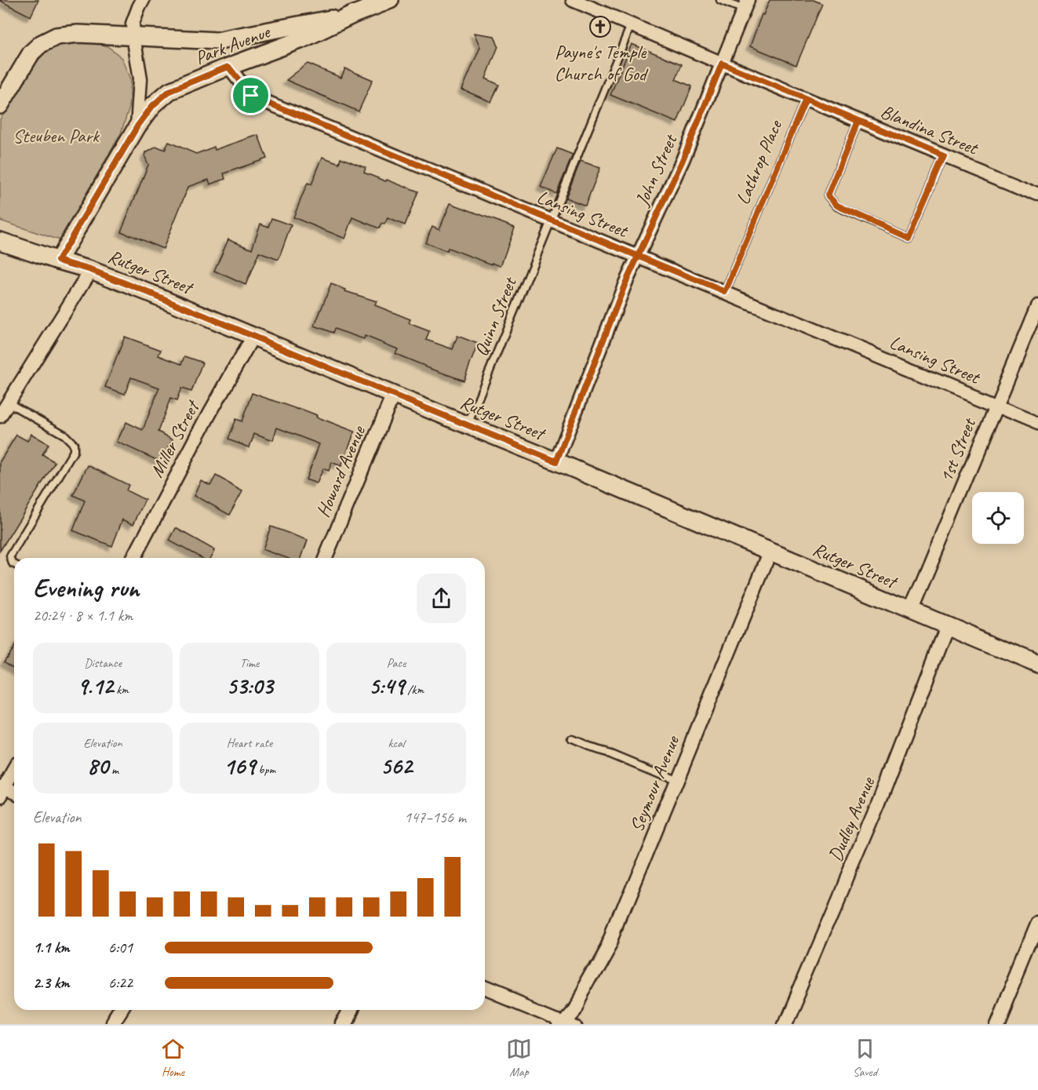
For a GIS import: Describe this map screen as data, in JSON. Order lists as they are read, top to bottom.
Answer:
{
  "streets": {
    "street": [
      "Park Avenue",
      "Blandina Street",
      "John Street",
      "Lansing Street",
      "Rutger Street",
      "Miller Street",
      "1st Street",
      "Howard Avenue",
      "Seymour Avenue",
      "Dudley Avenue"
    ],
    "lane": ["Lathrop Place", "Quinn Street"]
  },
  "crossings": [
    ["Park Avenue", "Lansing Street"],
    ["Blandina Street", "Lathrop Place"],
    ["Lathrop Place", "Lansing Street"],
    ["John Street", "Lansing Street"],
    ["John Street", "Rutger Street"],
    ["Lansing Street", "Quinn Street"],
    ["Lansing Street", "1st Street"],
    ["Rutger Street", "Quinn Street"],
    ["Rutger Street", "Miller Street"],
    ["Rutger Street", "1st Street"],
    ["Rutger Street", "Howard Avenue"],
    ["Rutger Street", "Seymour Avenue"],
    ["Rutger Street", "Dudley Avenue"]
  ],
  "parks": ["Steuben Park"],
  "places": {
    "church": ["Payne's Temple Church of God"]
  },
  "page": {
    "heading": ["Evening run", "20:24 · 8 × 1.1 km"],
    "stats": [
      ["Distance", "9.12 km"],
      ["Time", "53:03"],
      ["Pace", "5:49 /km"],
      ["Elevation", "80 m"],
      ["Heart rate", "169 bpm"],
      ["kcal", "562"]
    ],
    "chart": ["Elevation", "147–156 m"],
    "list": [
      {
        "name": "1.1 km",
        "note": "6:01"
      },
      {
        "name": "2.3 km",
        "note": "6:22"
      }
    ],
    "tabs": ["Home", "Map", "Saved"]
  }
}
